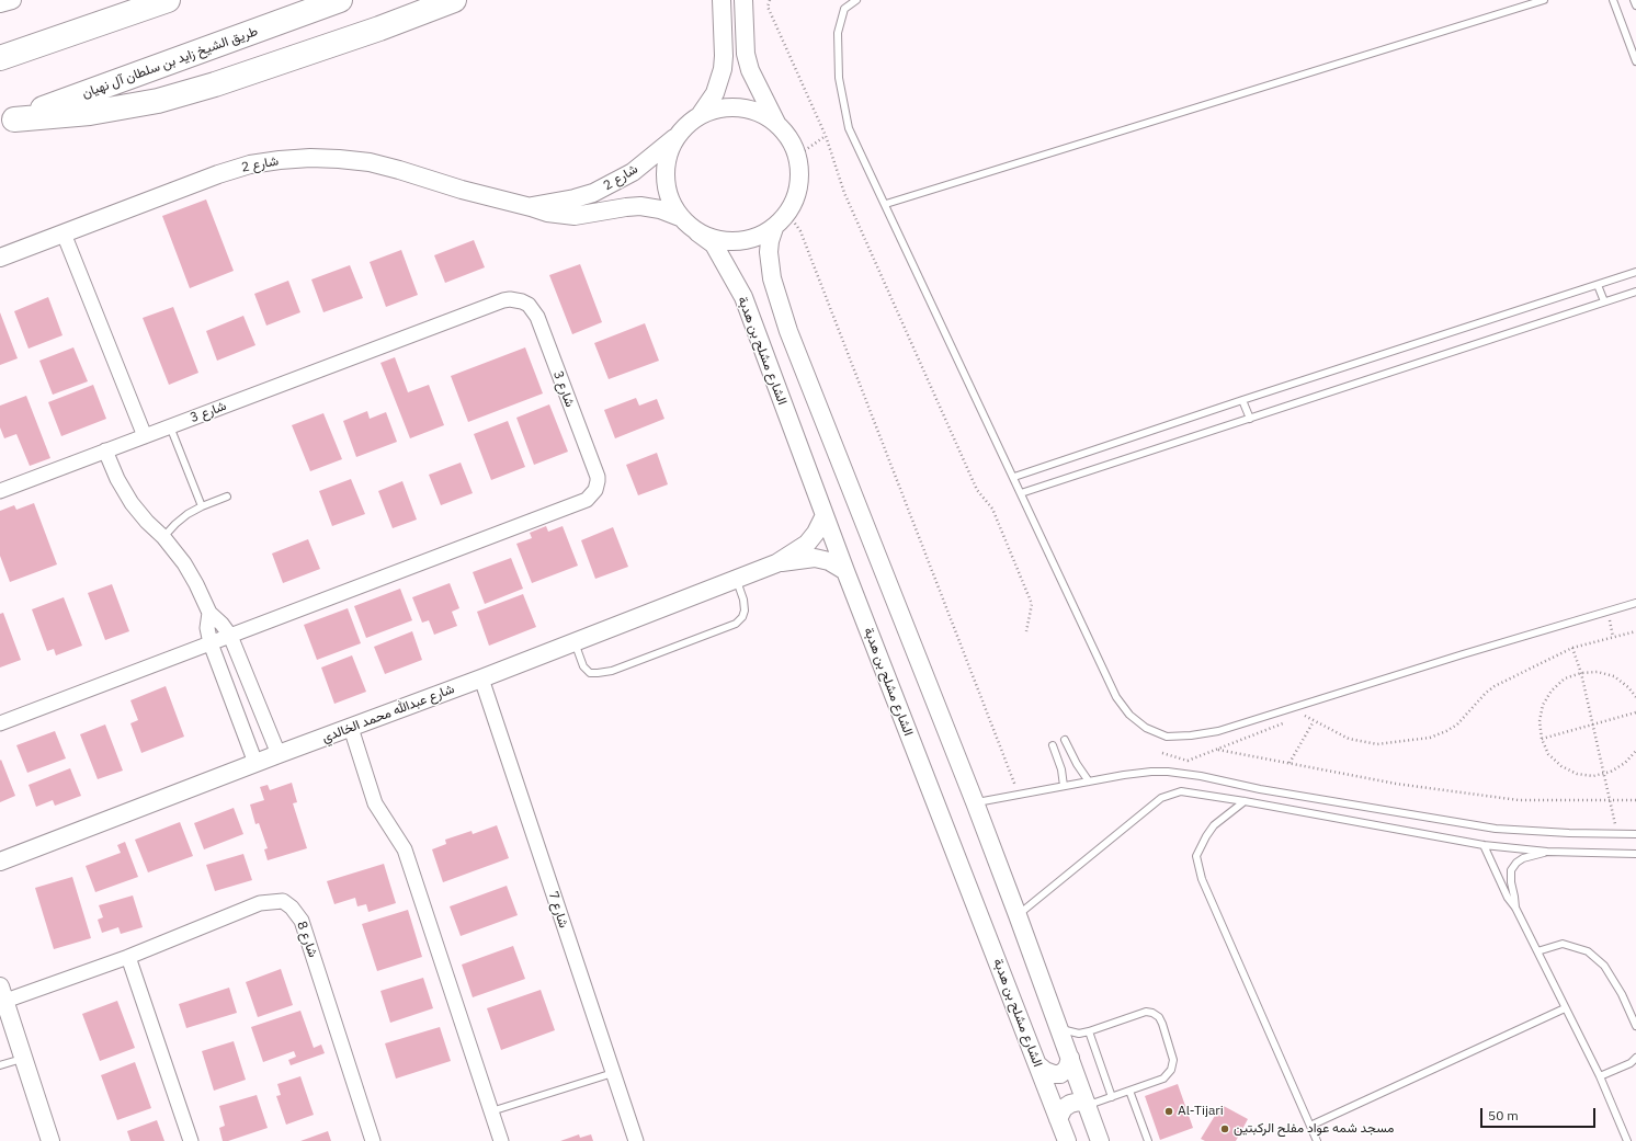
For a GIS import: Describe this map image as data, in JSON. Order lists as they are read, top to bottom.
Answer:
{
  "streets": {
    "highway": ["طريق الشيخ زايد بن سلطان آل نهيان"],
    "street": [
      "شارع 2",
      "الشارع مشلح بن هدبة",
      "شارع 3",
      "شارع عبدالله محمد الخالدي",
      "شارع 7",
      "شارع 8"
    ]
  },
  "crossings": [
    ["شارع 2", "الشارع مشلح بن هدبة"],
    ["الشارع مشلح بن هدبة", "شارع عبدالله محمد الخالدي"],
    ["شارع عبدالله محمد الخالدي", "شارع 7"]
  ],
  "places": ["Al-Tijari", "مسجد شمه عواد مفلح الركبتين"],
  "scale_bar": "50 m"
}
